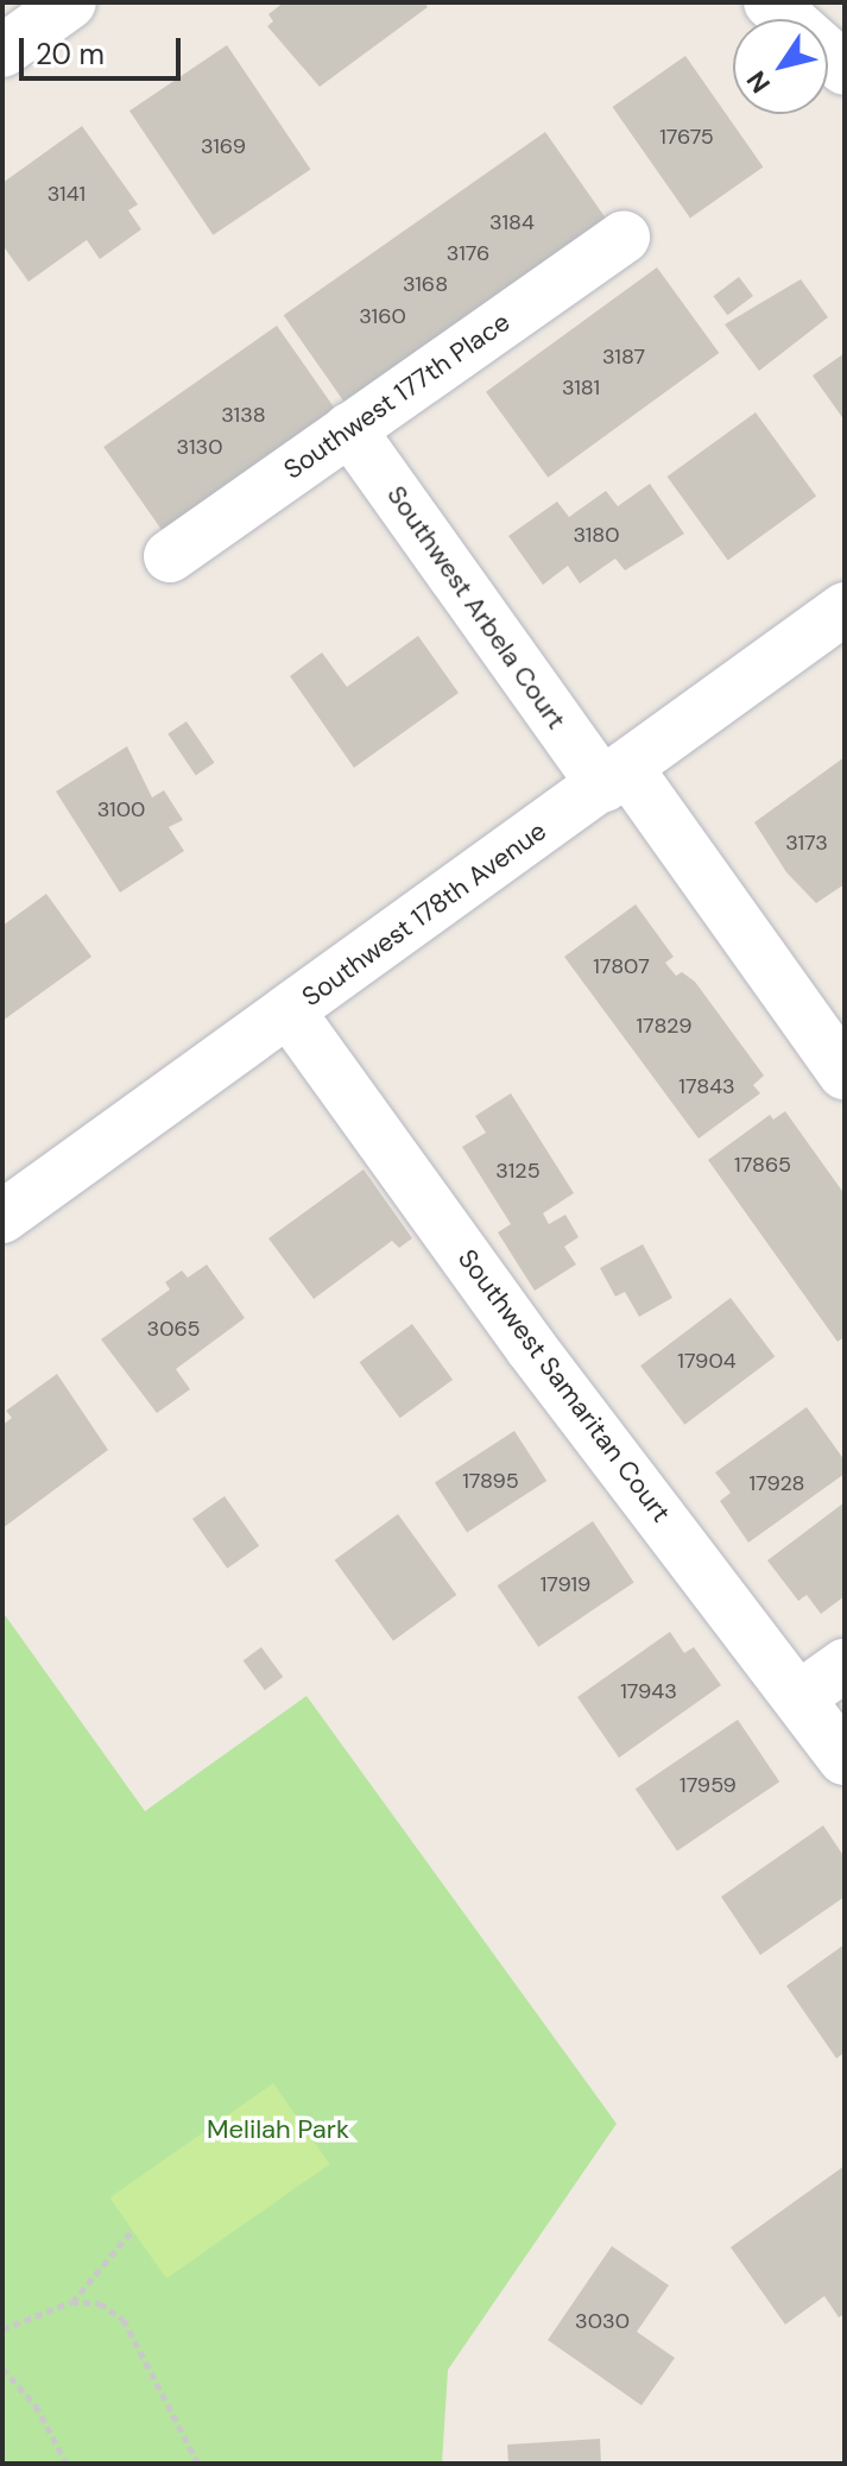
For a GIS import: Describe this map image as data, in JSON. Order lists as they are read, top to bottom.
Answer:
{
  "streets": {
    "street": [
      "Southwest 177th Place",
      "Southwest Arbela Court",
      "Southwest 178th Avenue",
      "Southwest Samaritan Court"
    ]
  },
  "crossings": [
    ["Southwest 177th Place", "Southwest Arbela Court"],
    ["Southwest Arbela Court", "Southwest 178th Avenue"],
    ["Southwest 178th Avenue", "Southwest Samaritan Court"]
  ],
  "parks": ["Melilah Park"],
  "house_numbers": [
    "17675",
    "3169",
    "3141",
    "3184",
    "3176",
    "3168",
    "3160",
    "3187",
    "3181",
    "3138",
    "3130",
    "3180",
    "3100",
    "3173",
    "17807",
    "17829",
    "17843",
    "17865",
    "3125",
    "3065",
    "17904",
    "17895",
    "17928",
    "17919",
    "17943",
    "17959",
    "3030"
  ],
  "scale_bar": "20 m",
  "north": "bottom left"
}
